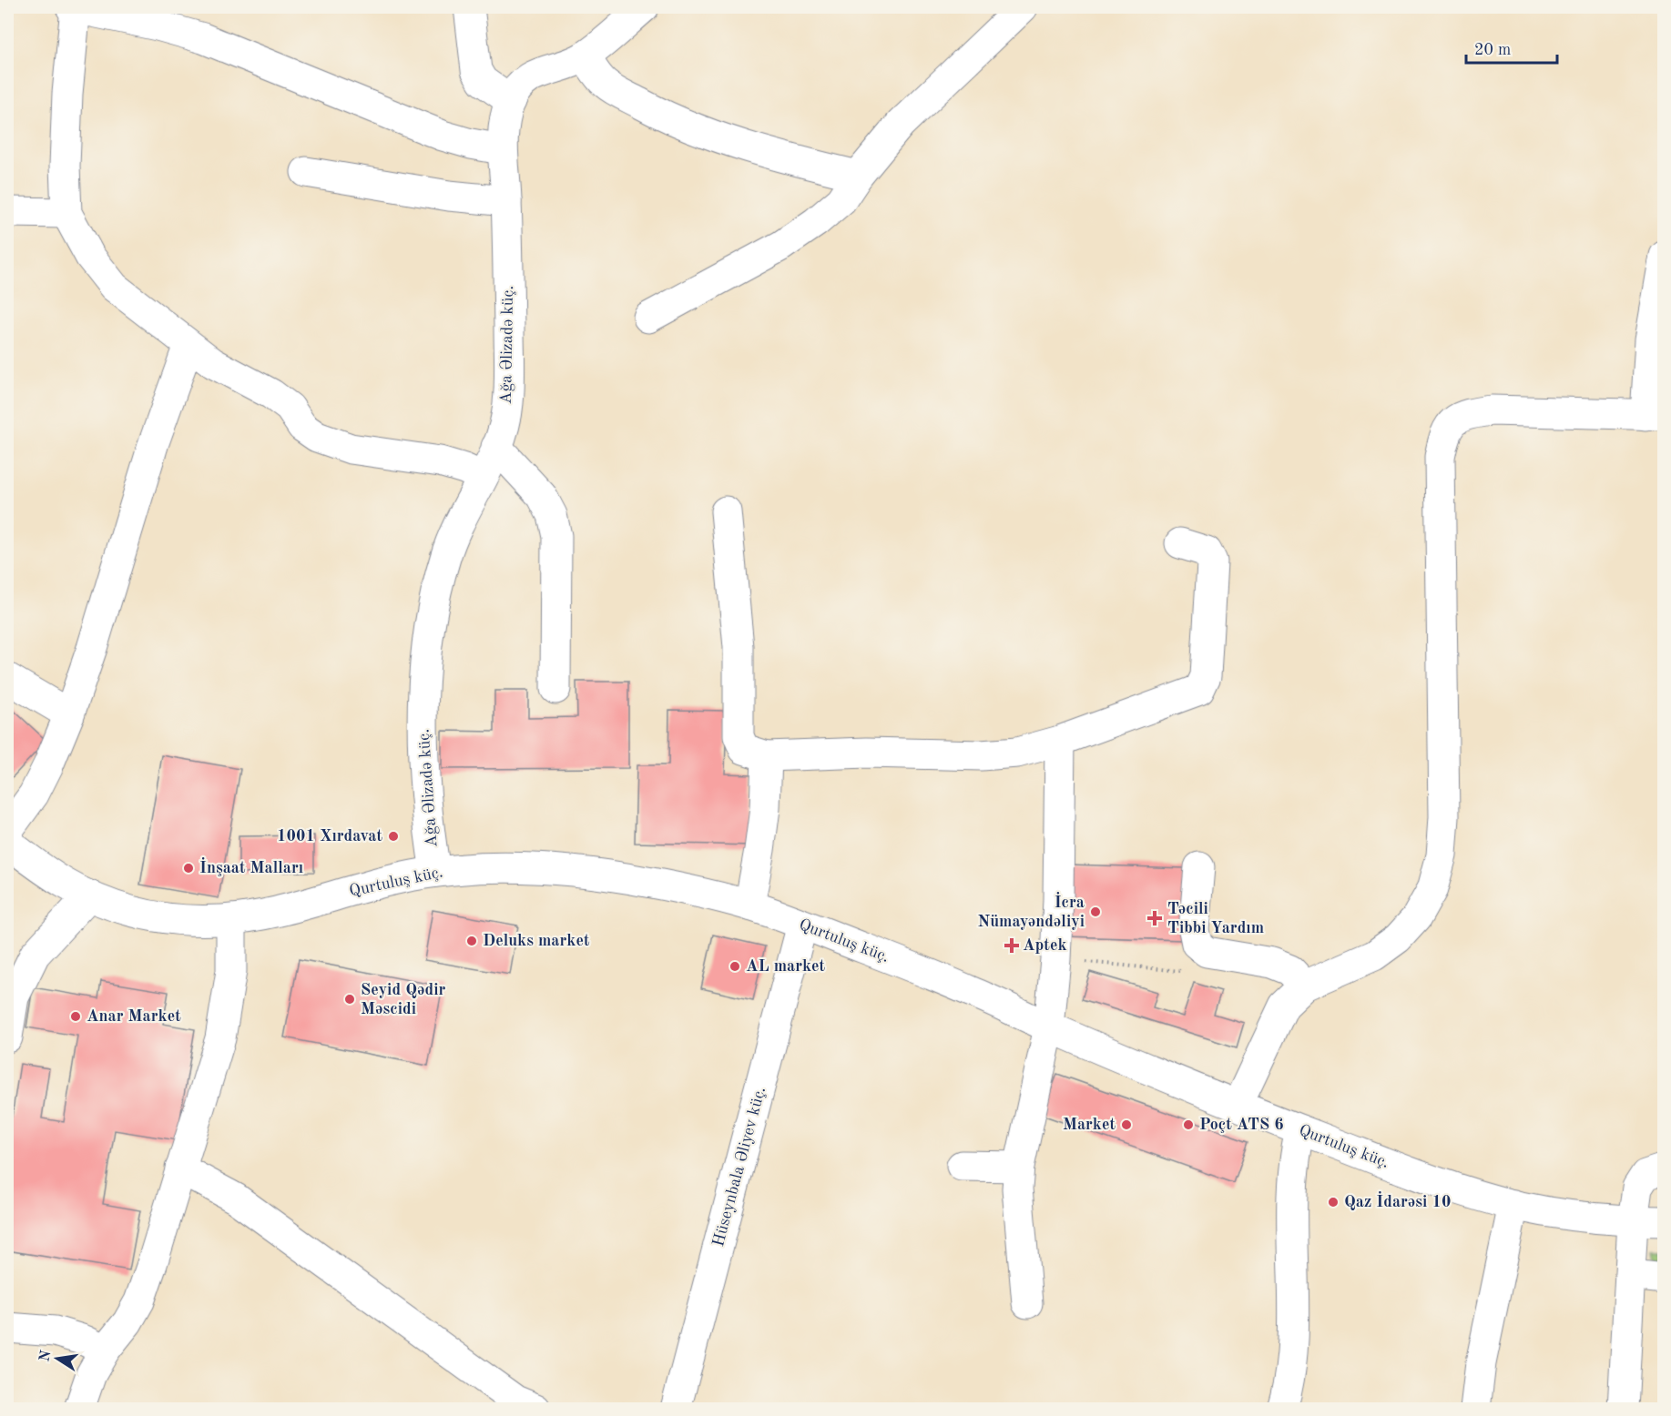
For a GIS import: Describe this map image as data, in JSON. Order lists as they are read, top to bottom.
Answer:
{
  "streets": {
    "street": ["Ağa Əlizadə küç.", "Qurtuluş küç.", "Hüseynbala Əliyev küç."]
  },
  "crossings": [
    ["Ağa Əlizadə küç.", "Qurtuluş küç."],
    ["Qurtuluş küç.", "Hüseynbala Əliyev küç."]
  ],
  "places": {
    "other": [
      "1001 Xırdavat",
      "İnşaat Malları",
      "İcra Nümayəndəliyi",
      "Deluks market",
      "AL market",
      "Seyid Qədir Məscidi",
      "Anar Market",
      "Market",
      "Poçt ATS 6",
      "Qaz İdarəsi 10"
    ],
    "health": ["Təcili Tibbi Yardım", "Aptek"]
  },
  "scale_bar": "20 m",
  "north": "left"
}
